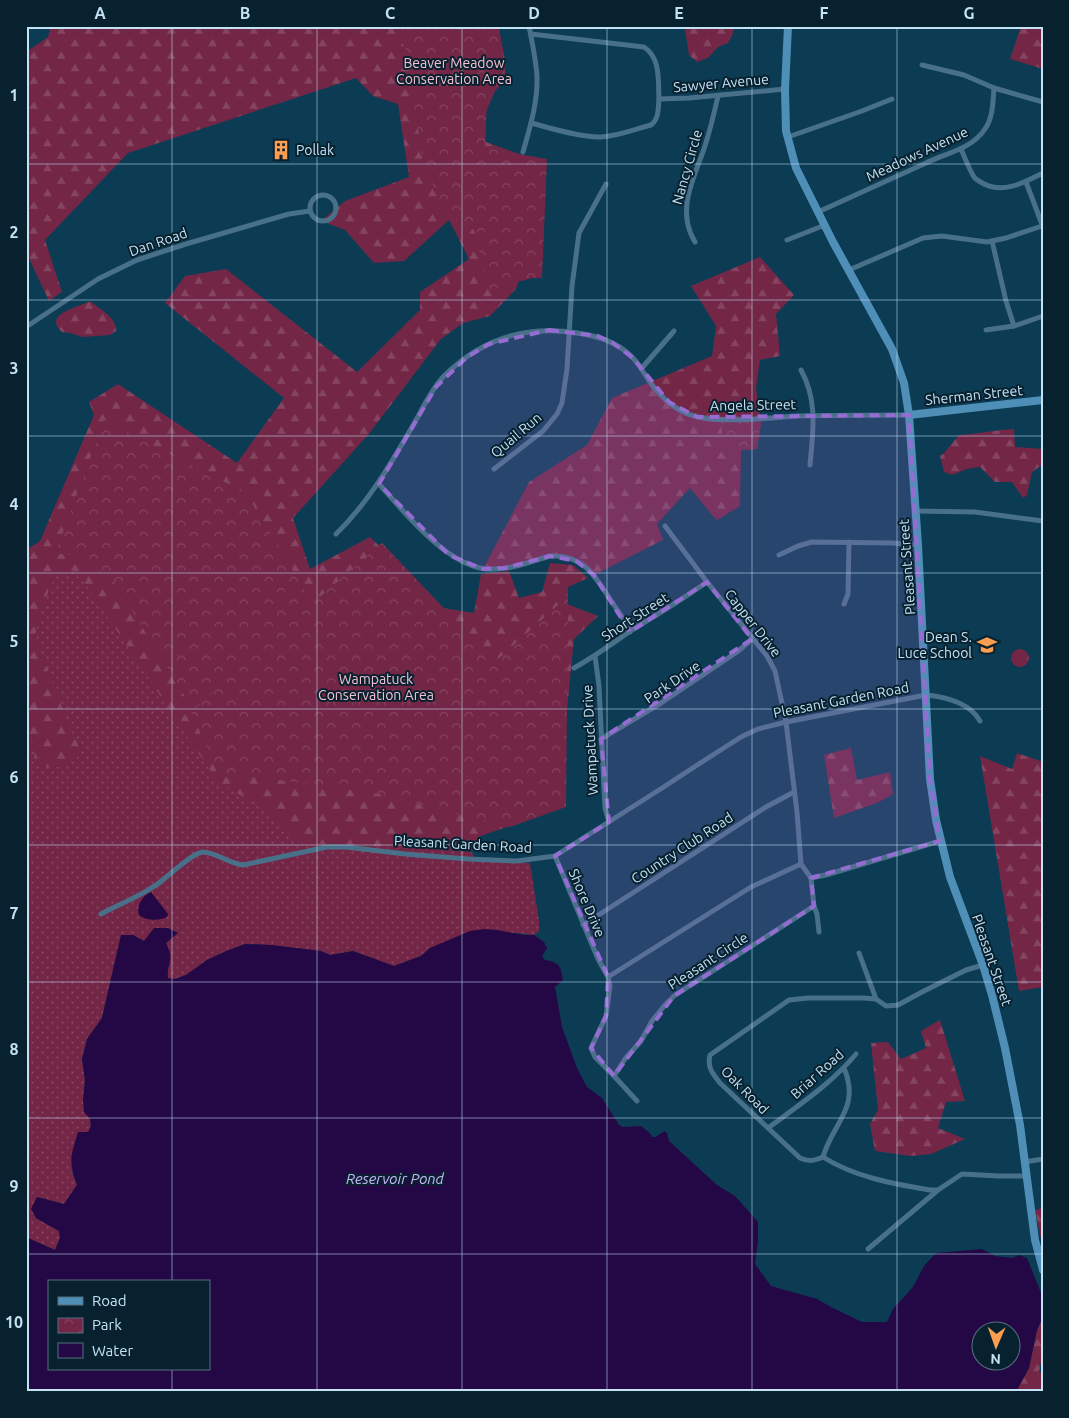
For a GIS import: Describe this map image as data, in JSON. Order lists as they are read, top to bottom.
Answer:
{
  "streets": {
    "main road": ["Sherman Street", "Pleasant Street"],
    "street": [
      "Sawyer Avenue",
      "Meadows Avenue",
      "Nancy Circle",
      "Dan Road",
      "Angela Street",
      "Quail Run",
      "Short Street",
      "Capper Drive",
      "Park Drive",
      "Pleasant Garden Road",
      "Wampatuck Drive",
      "Country Club Road",
      "Shore Drive",
      "Pleasant Circle",
      "Briar Road",
      "Oak Road"
    ]
  },
  "crossings": [
    ["Sawyer Avenue", "Nancy Circle"],
    ["Sawyer Avenue", "Pleasant Street"],
    ["Meadows Avenue", "Pleasant Street"],
    ["Sherman Street", "Angela Street"],
    ["Sherman Street", "Pleasant Street"],
    ["Angela Street", "Quail Run"],
    ["Angela Street", "Pleasant Street"],
    ["Pleasant Street", "Pleasant Garden Road"],
    ["Pleasant Street", "Oak Road"],
    ["Short Street", "Capper Drive"],
    ["Short Street", "Wampatuck Drive"],
    ["Capper Drive", "Park Drive"],
    ["Capper Drive", "Pleasant Garden Road"],
    ["Capper Drive", "Country Club Road"],
    ["Park Drive", "Wampatuck Drive"],
    ["Pleasant Garden Road", "Wampatuck Drive"],
    ["Pleasant Garden Road", "Shore Drive"],
    ["Country Club Road", "Shore Drive"],
    ["Briar Road", "Oak Road"]
  ],
  "water": ["Reservoir Pond"],
  "parks": ["Beaver Meadow Conservation Area", "Wampatuck Conservation Area"],
  "places": {
    "building": ["Pollak"],
    "school or university": ["Dean S. Luce School"]
  },
  "legend": ["Road", "Park", "Water"],
  "north": "bottom",
  "grid": {
    "columns": [
      "A",
      "B",
      "C",
      "D",
      "E",
      "F",
      "G"
    ],
    "rows": [
      "1",
      "2",
      "3",
      "4",
      "5",
      "6",
      "7",
      "8",
      "9",
      "10"
    ]
  }
}
